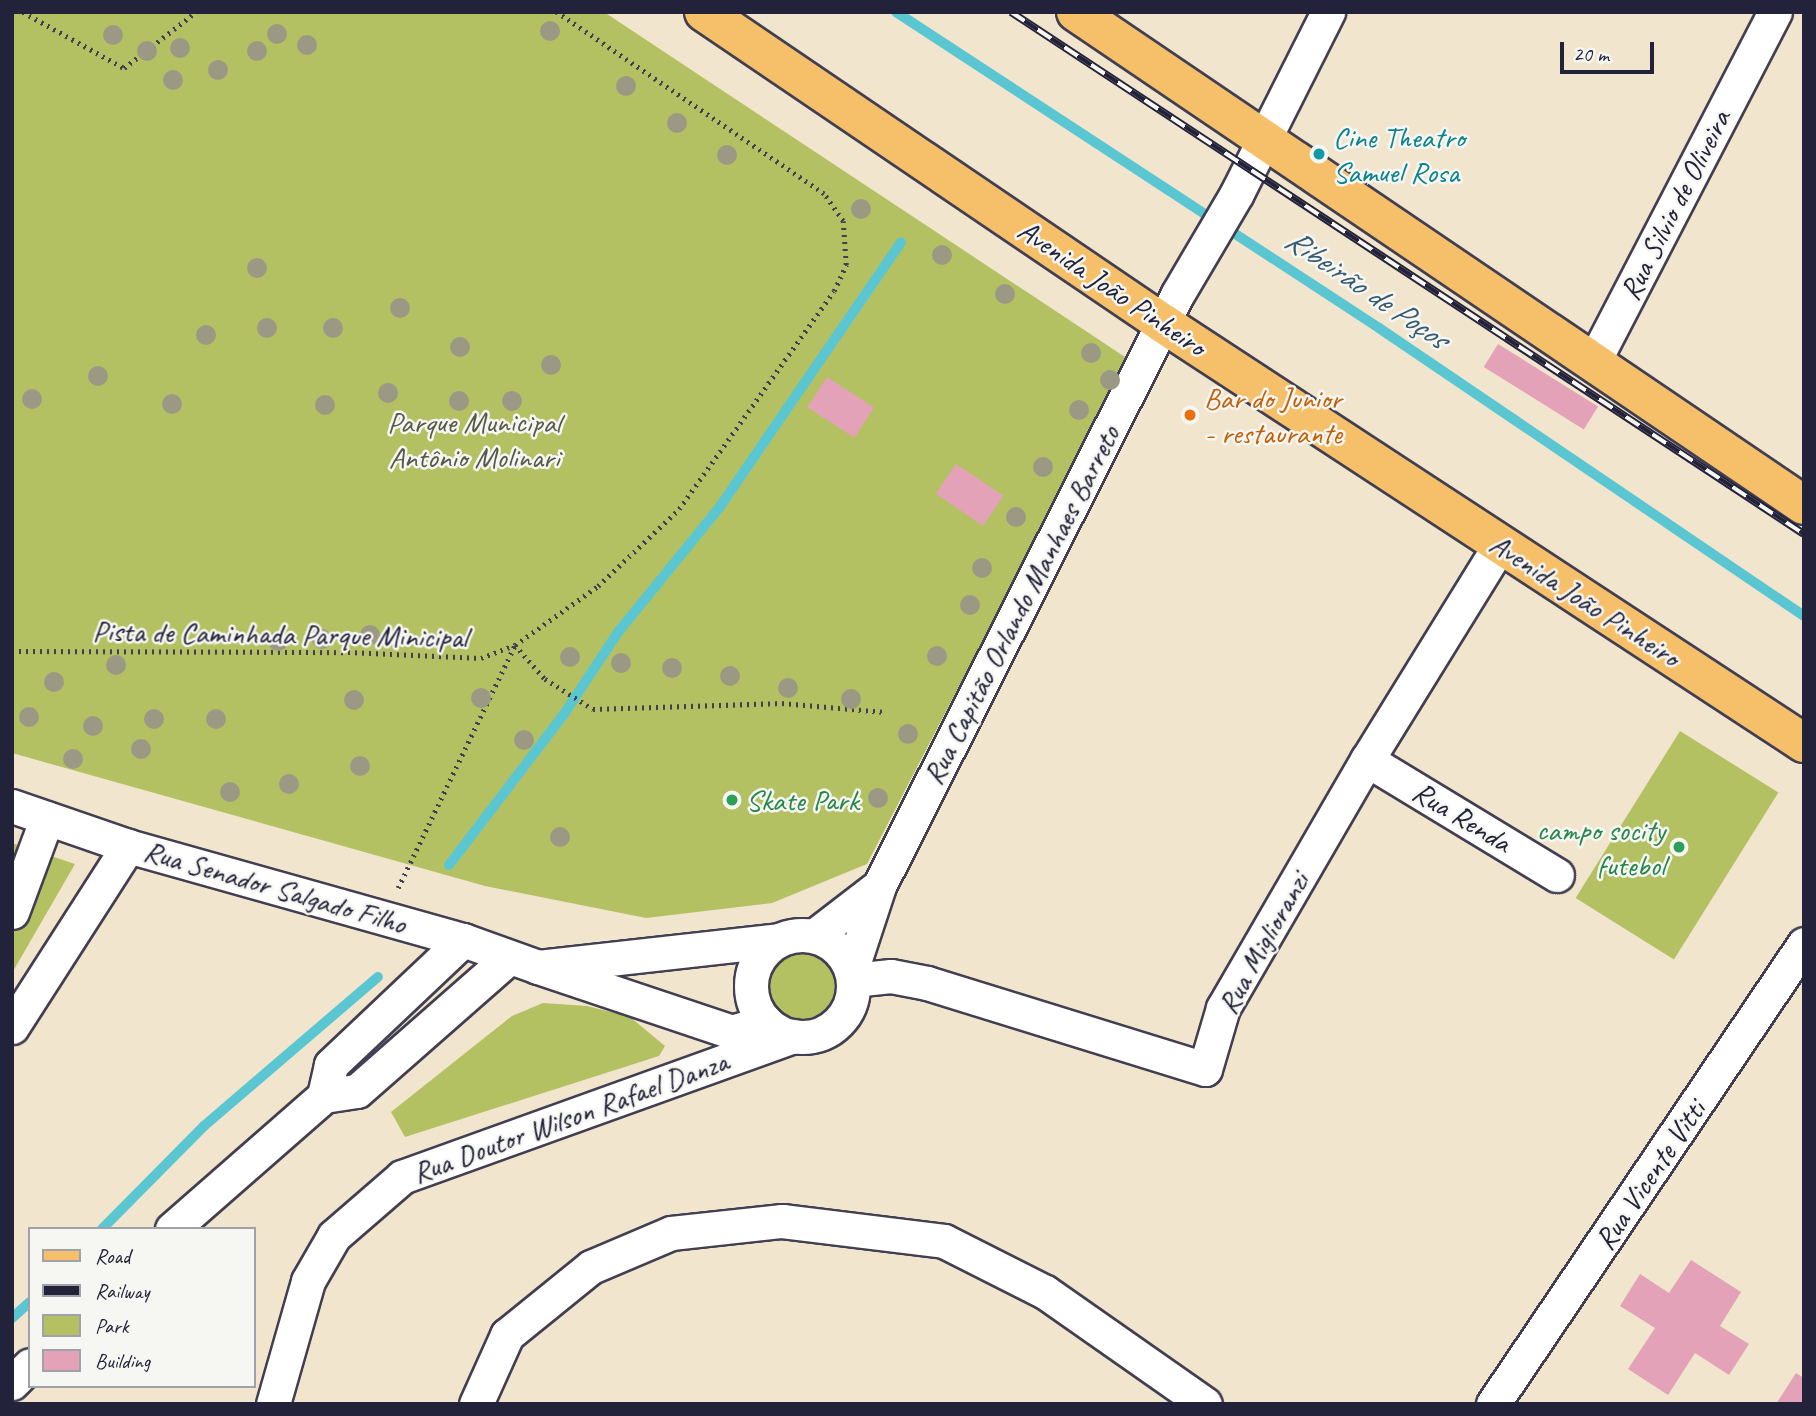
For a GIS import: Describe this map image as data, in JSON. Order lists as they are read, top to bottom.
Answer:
{
  "streets": {
    "main road": ["Avenida João Pinheiro"],
    "street": [
      "Rua Silvio de Oliveira",
      "Rua Capitão Orlando Manhaes Barreto",
      "Rua Renda",
      "Rua Senador Salgado Filho",
      "Rua Miglioranzi",
      "Rua Doutor Wilson Rafael Danza",
      "Rua Vicente Vitti"
    ],
    "path": ["Pista de Caminhada Parque Minicipal"]
  },
  "crossings": [
    ["Avenida João Pinheiro", "Rua Capitão Orlando Manhaes Barreto"],
    ["Avenida João Pinheiro", "Rua Miglioranzi"],
    ["Rua Capitão Orlando Manhaes Barreto", "Rua Senador Salgado Filho"],
    ["Rua Capitão Orlando Manhaes Barreto", "Rua Miglioranzi"],
    ["Rua Capitão Orlando Manhaes Barreto", "Rua Doutor Wilson Rafael Danza"],
    ["Rua Renda", "Rua Miglioranzi"],
    ["Rua Senador Salgado Filho", "Rua Miglioranzi"],
    ["Rua Senador Salgado Filho", "Rua Doutor Wilson Rafael Danza"],
    ["Rua Miglioranzi", "Rua Doutor Wilson Rafael Danza"]
  ],
  "water": ["Ribeirão de Poços"],
  "parks": ["Parque Municipal Antônio Molinari"],
  "places": [
    "Cine Theatro Samuel Rosa",
    "Bar do Junior - restaurante",
    "Skate Park",
    "campo socity futebol"
  ],
  "legend": [
    "Road",
    "Railway",
    "Park",
    "Building"
  ],
  "scale_bar": "20 m"
}
